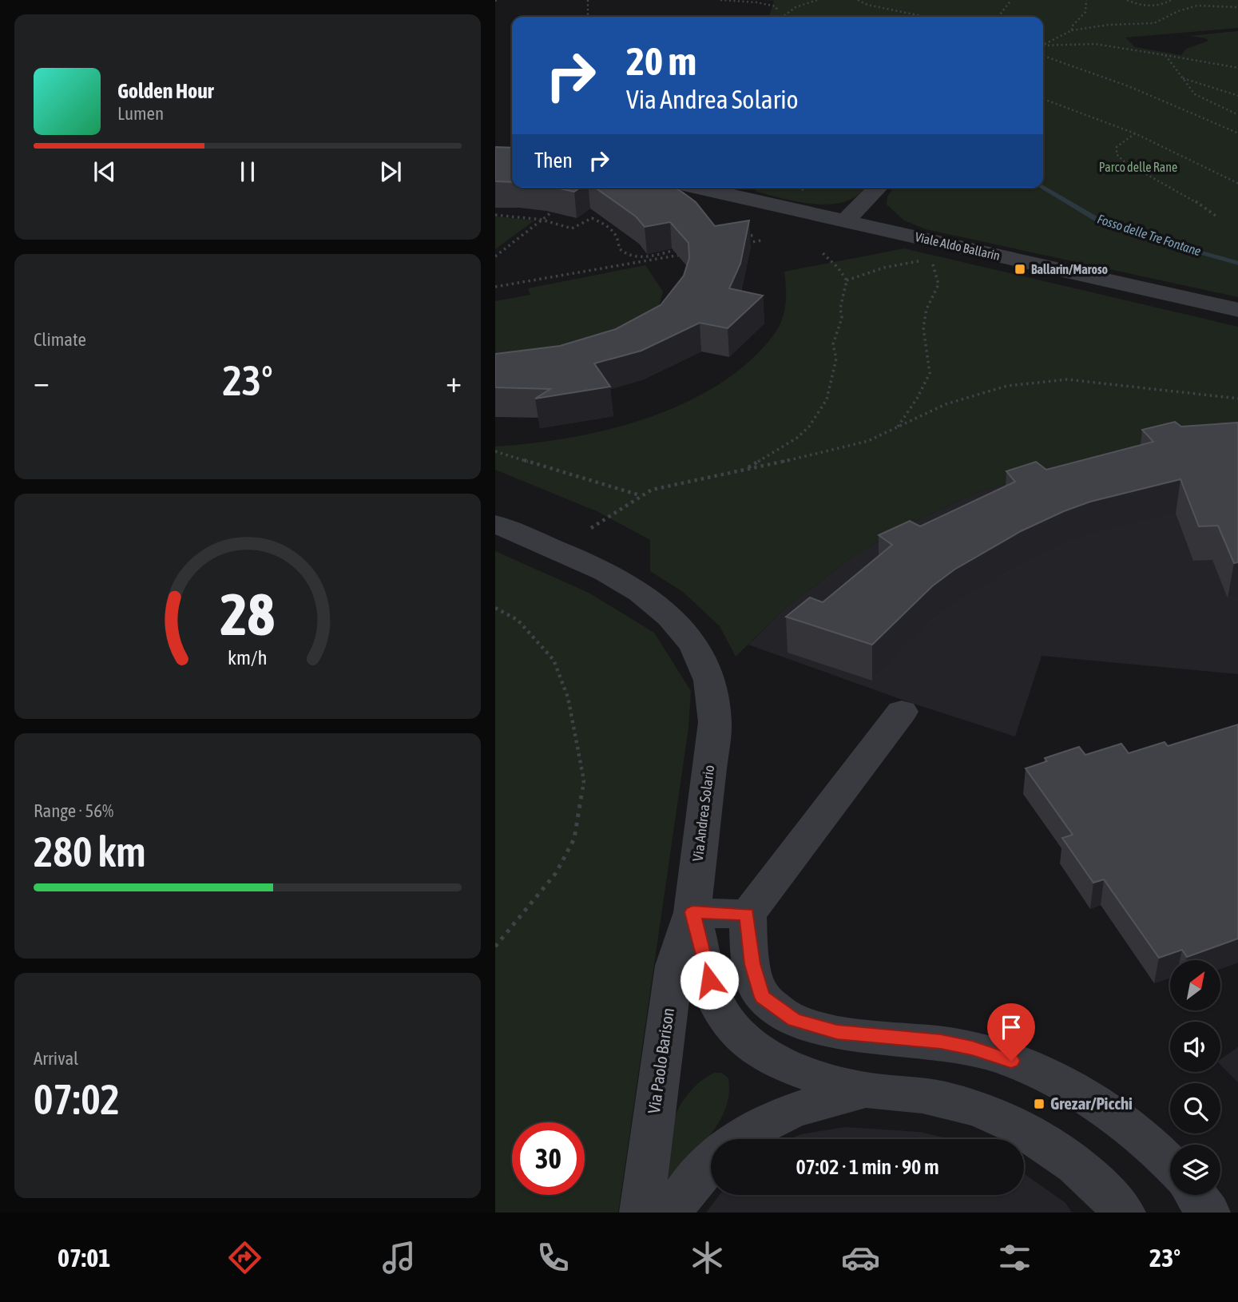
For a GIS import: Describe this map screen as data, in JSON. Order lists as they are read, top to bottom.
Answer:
{
  "streets": {
    "street": ["Viale Aldo Ballarin", "Via Andrea Solario", "Via Paolo Barison"]
  },
  "crossings": [
    ["Via Andrea Solario", "Via Paolo Barison"]
  ],
  "water": ["Fosso delle Tre Fontane"],
  "parks": ["Parco delle Rane"],
  "places": {
    "transit": ["Ballarin/Maroso", "Grezar/Picchi"]
  },
  "north": "top right",
  "page": {
    "turn": ["20 m", "Via Andrea Solario"],
    "song": ["Golden Hour", "Lumen"],
    "then": "Then",
    "tile": [
      "Climate",
      ["Range · 56%", "280 km"],
      ["Arrival", "07:02"]
    ],
    "heat": ["−", "23°", "+"],
    "limit": "30",
    "trip": "07:02 · 1 min · 90 m",
    "tabs": ["07:01", "23°"],
    "gauge": ["28", "km/h"]
  }
}
